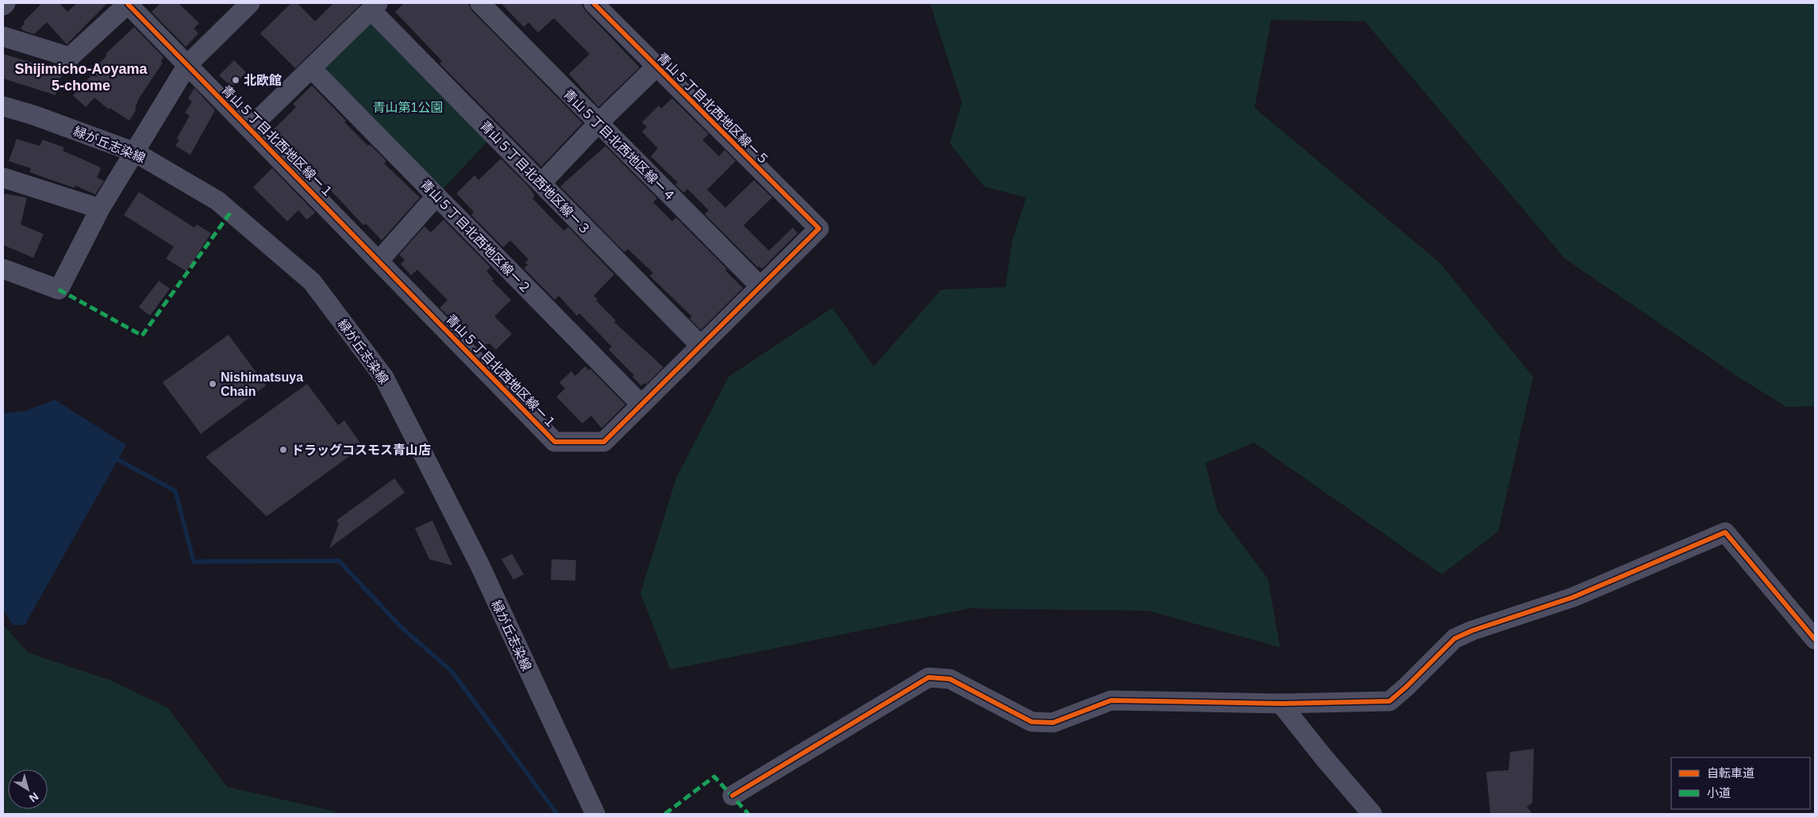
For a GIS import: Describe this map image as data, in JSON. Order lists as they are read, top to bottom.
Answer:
{
  "streets": {
    "street": [
      "青山５丁目北西地区線ー５",
      "青山５丁目北西地区線ー１",
      "緑が丘志染線",
      "青山５丁目北西地区線ー４",
      "青山５丁目北西地区線ー３",
      "青山５丁目北西地区線ー２"
    ]
  },
  "crossings": [
    ["青山５丁目北西地区線ー５", "青山５丁目北西地区線ー１"],
    ["青山５丁目北西地区線ー１", "青山５丁目北西地区線ー４"],
    ["青山５丁目北西地区線ー１", "青山５丁目北西地区線ー３"],
    ["青山５丁目北西地区線ー１", "青山５丁目北西地区線ー２"]
  ],
  "districts": ["Shijimicho-Aoyama 5-chome"],
  "parks": ["青山第1公園"],
  "places": ["北欧館", "Nishimatsuya Chain", "ドラッグコスモス青山店"],
  "legend": ["自転車道", "小道"],
  "north": "bottom right"
}
